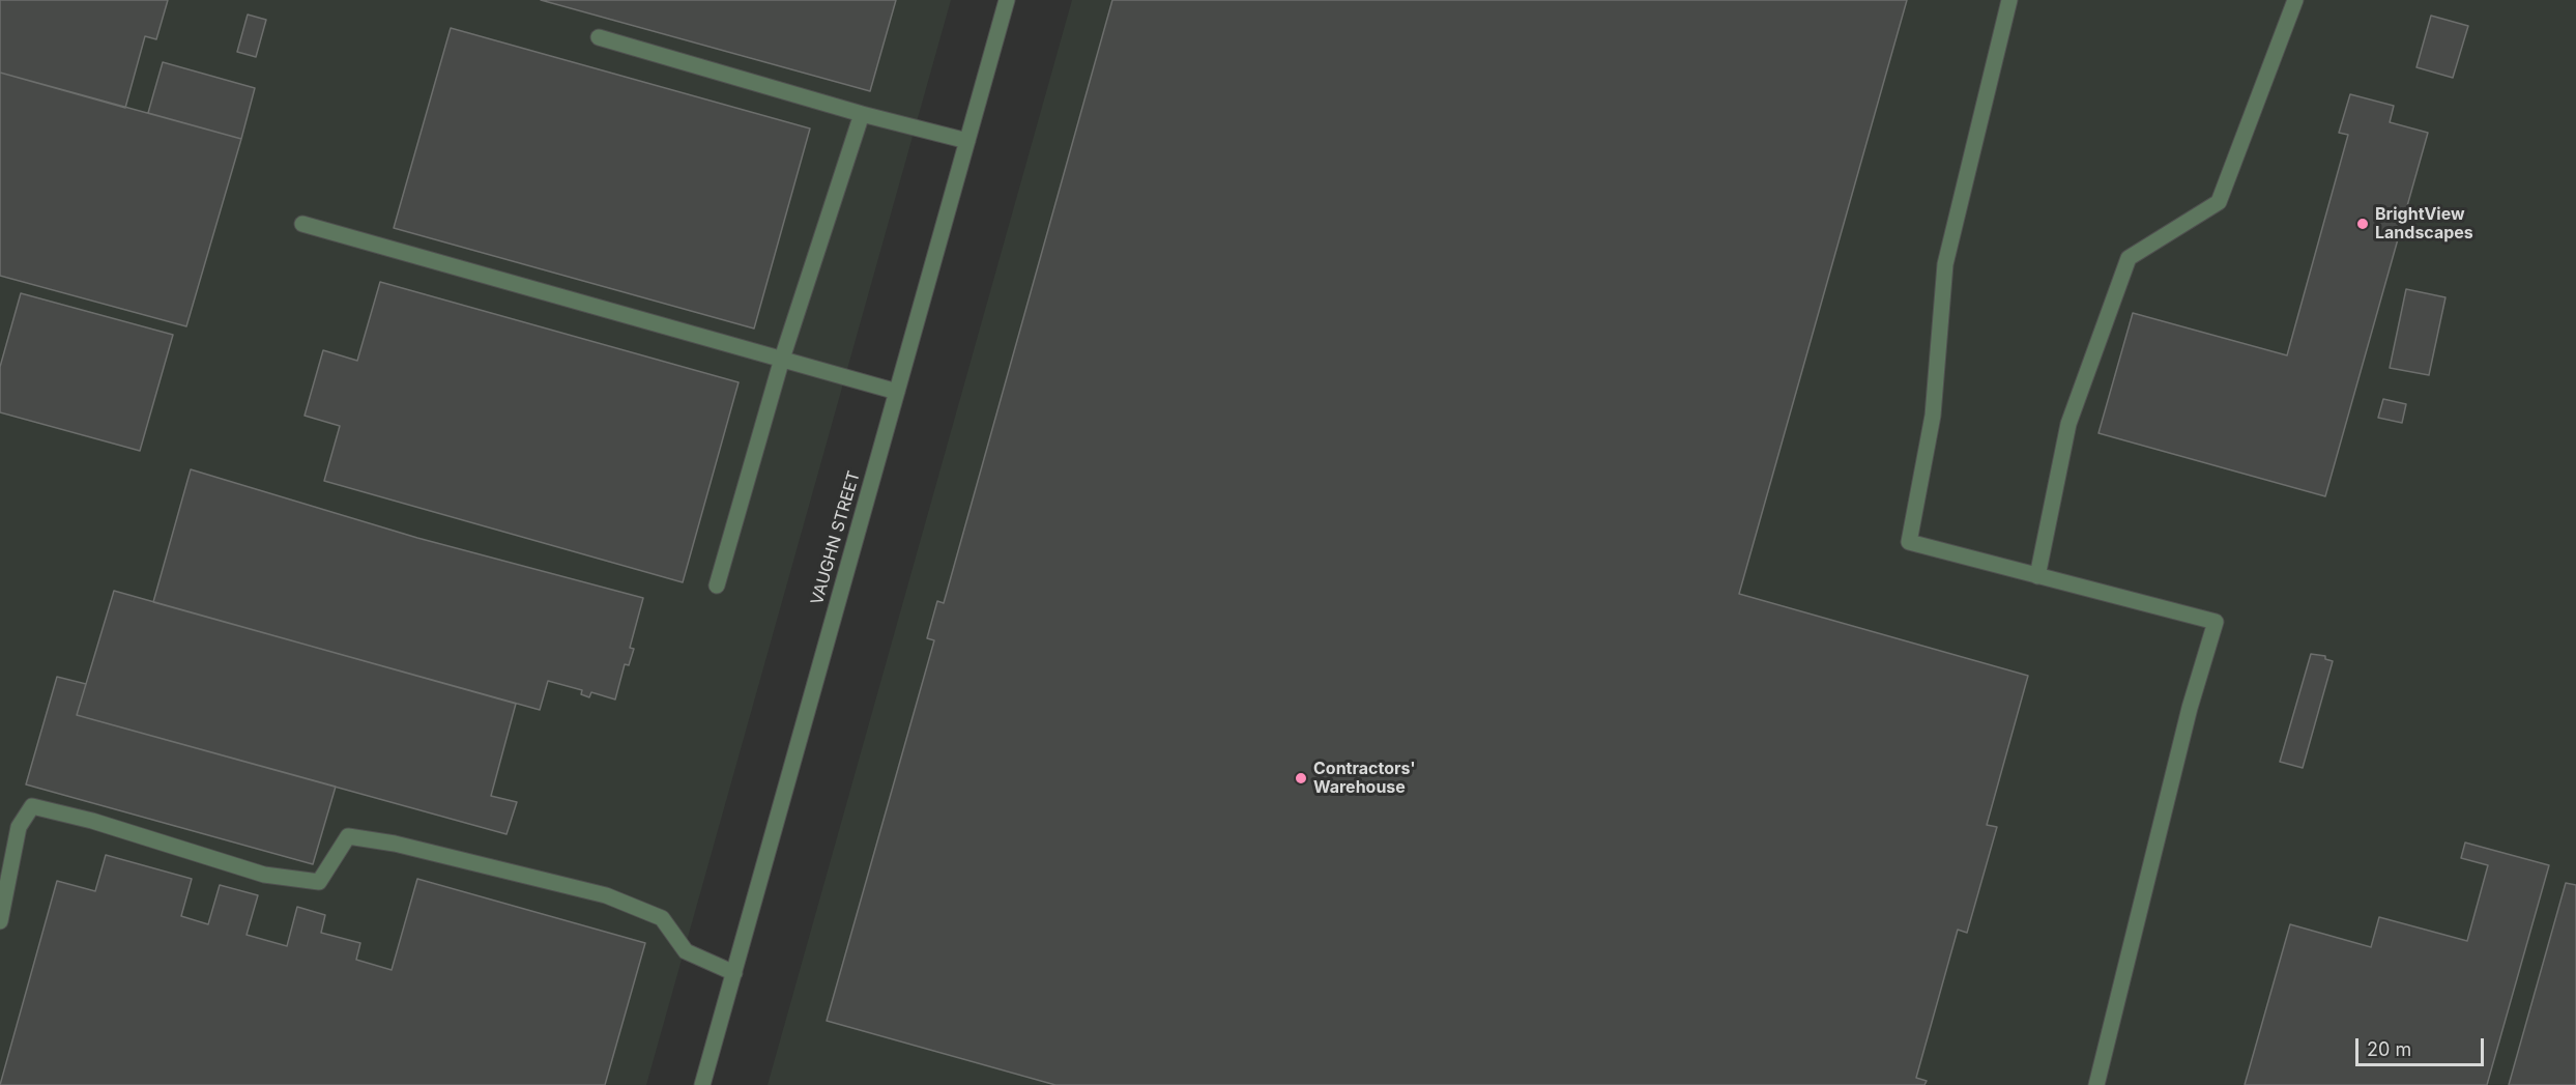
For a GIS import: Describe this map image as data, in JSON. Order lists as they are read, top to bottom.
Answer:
{
  "streets": {
    "street": ["VAUGHN STREET"]
  },
  "places": ["BrightView Landscapes", "Contractors' Warehouse"],
  "scale_bar": "20 m"
}
